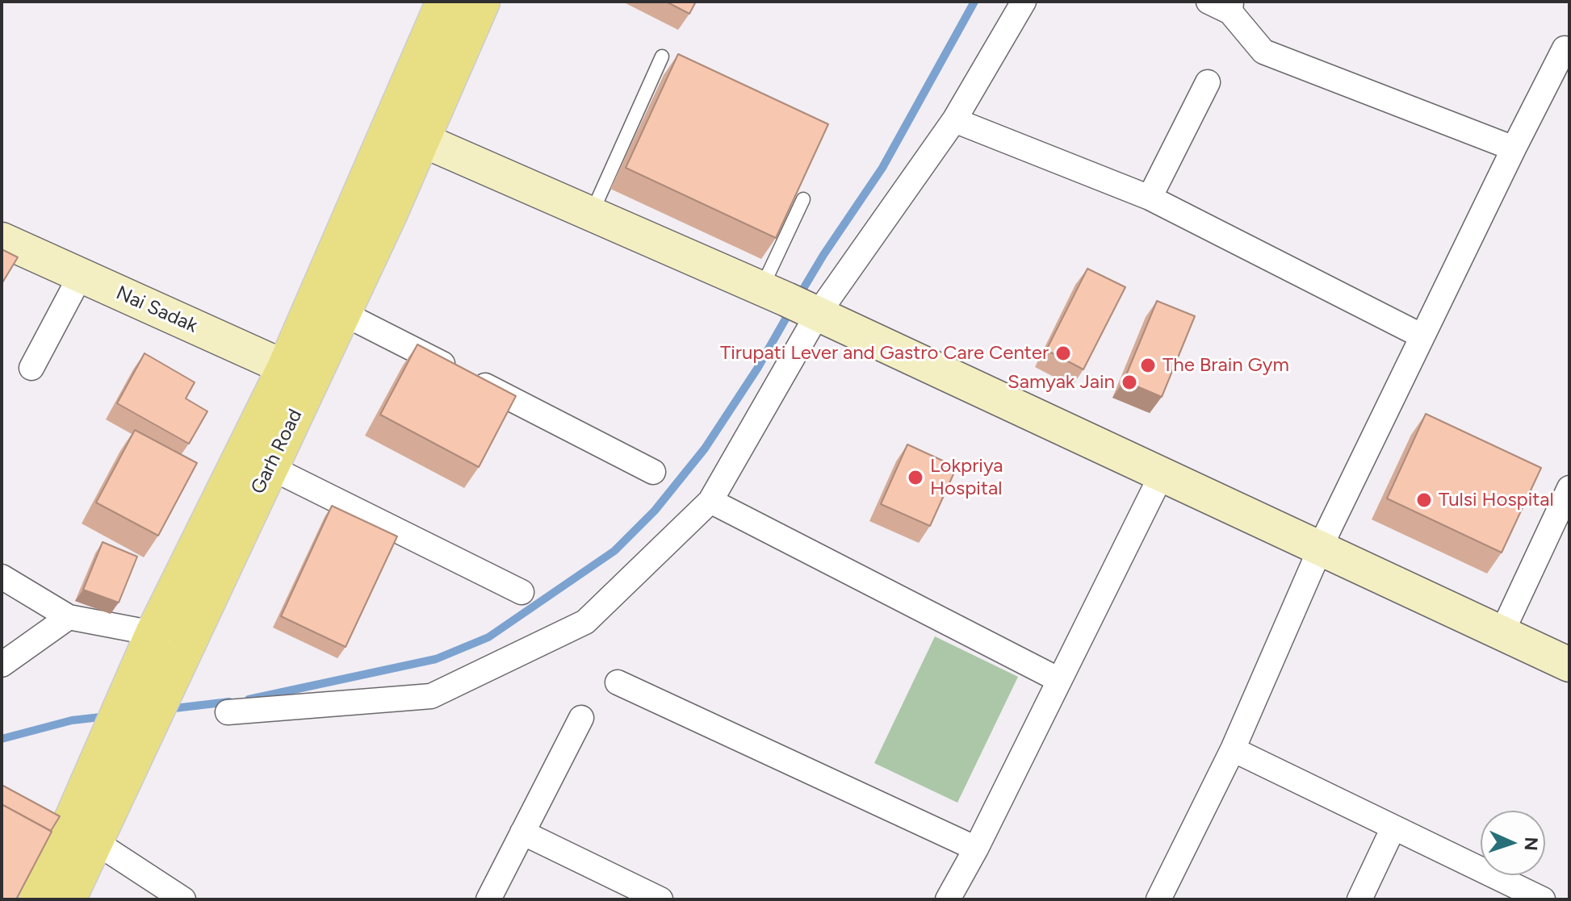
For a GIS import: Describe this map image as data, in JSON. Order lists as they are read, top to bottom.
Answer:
{
  "streets": {
    "main road": ["Garh Road"],
    "street": ["Nai Sadak"]
  },
  "crossings": [
    ["Nai Sadak", "Garh Road"]
  ],
  "places": [
    "Tirupati Lever and Gastro Care Center",
    "The Brain Gym",
    "Samyak Jain",
    "Lokpriya Hospital",
    "Tulsi Hospital"
  ],
  "north": "right"
}
